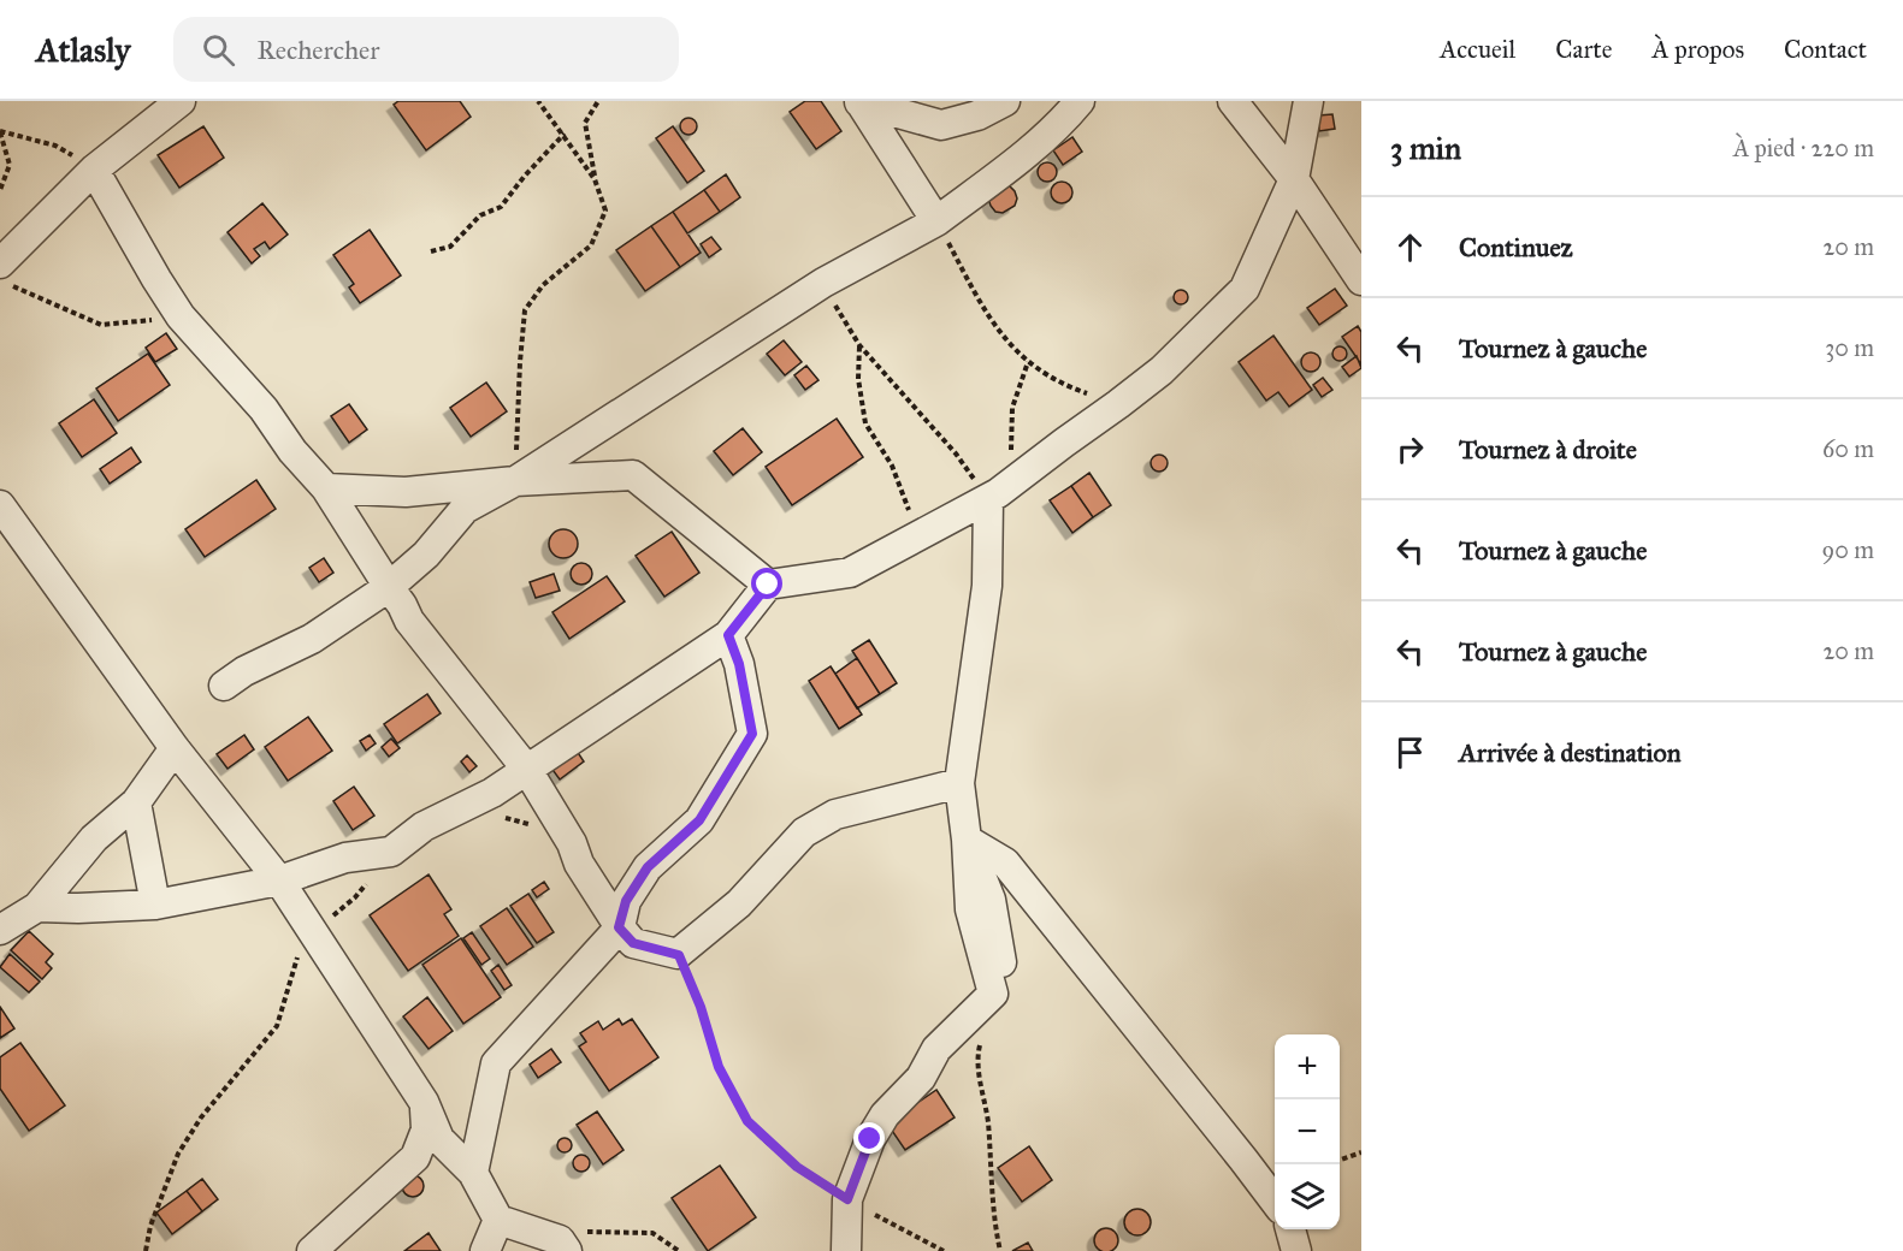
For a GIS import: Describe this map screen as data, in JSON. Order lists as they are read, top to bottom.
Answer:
{
  "page": {
    "header": "Atlasly",
    "search": "Rechercher",
    "nav": [
      "Accueil",
      "Carte",
      "À propos",
      "Contact"
    ],
    "heading": ["3 min", "À pied · 220 m"],
    "list": [
      ["Continuez", "20 m"],
      ["Tournez à gauche", "30 m"],
      ["Tournez à droite", "60 m"],
      ["Tournez à gauche", "90 m"],
      ["Tournez à gauche", "20 m"],
      "Arrivée à destination"
    ],
    "map_buttons": ["+", "−"]
  }
}
